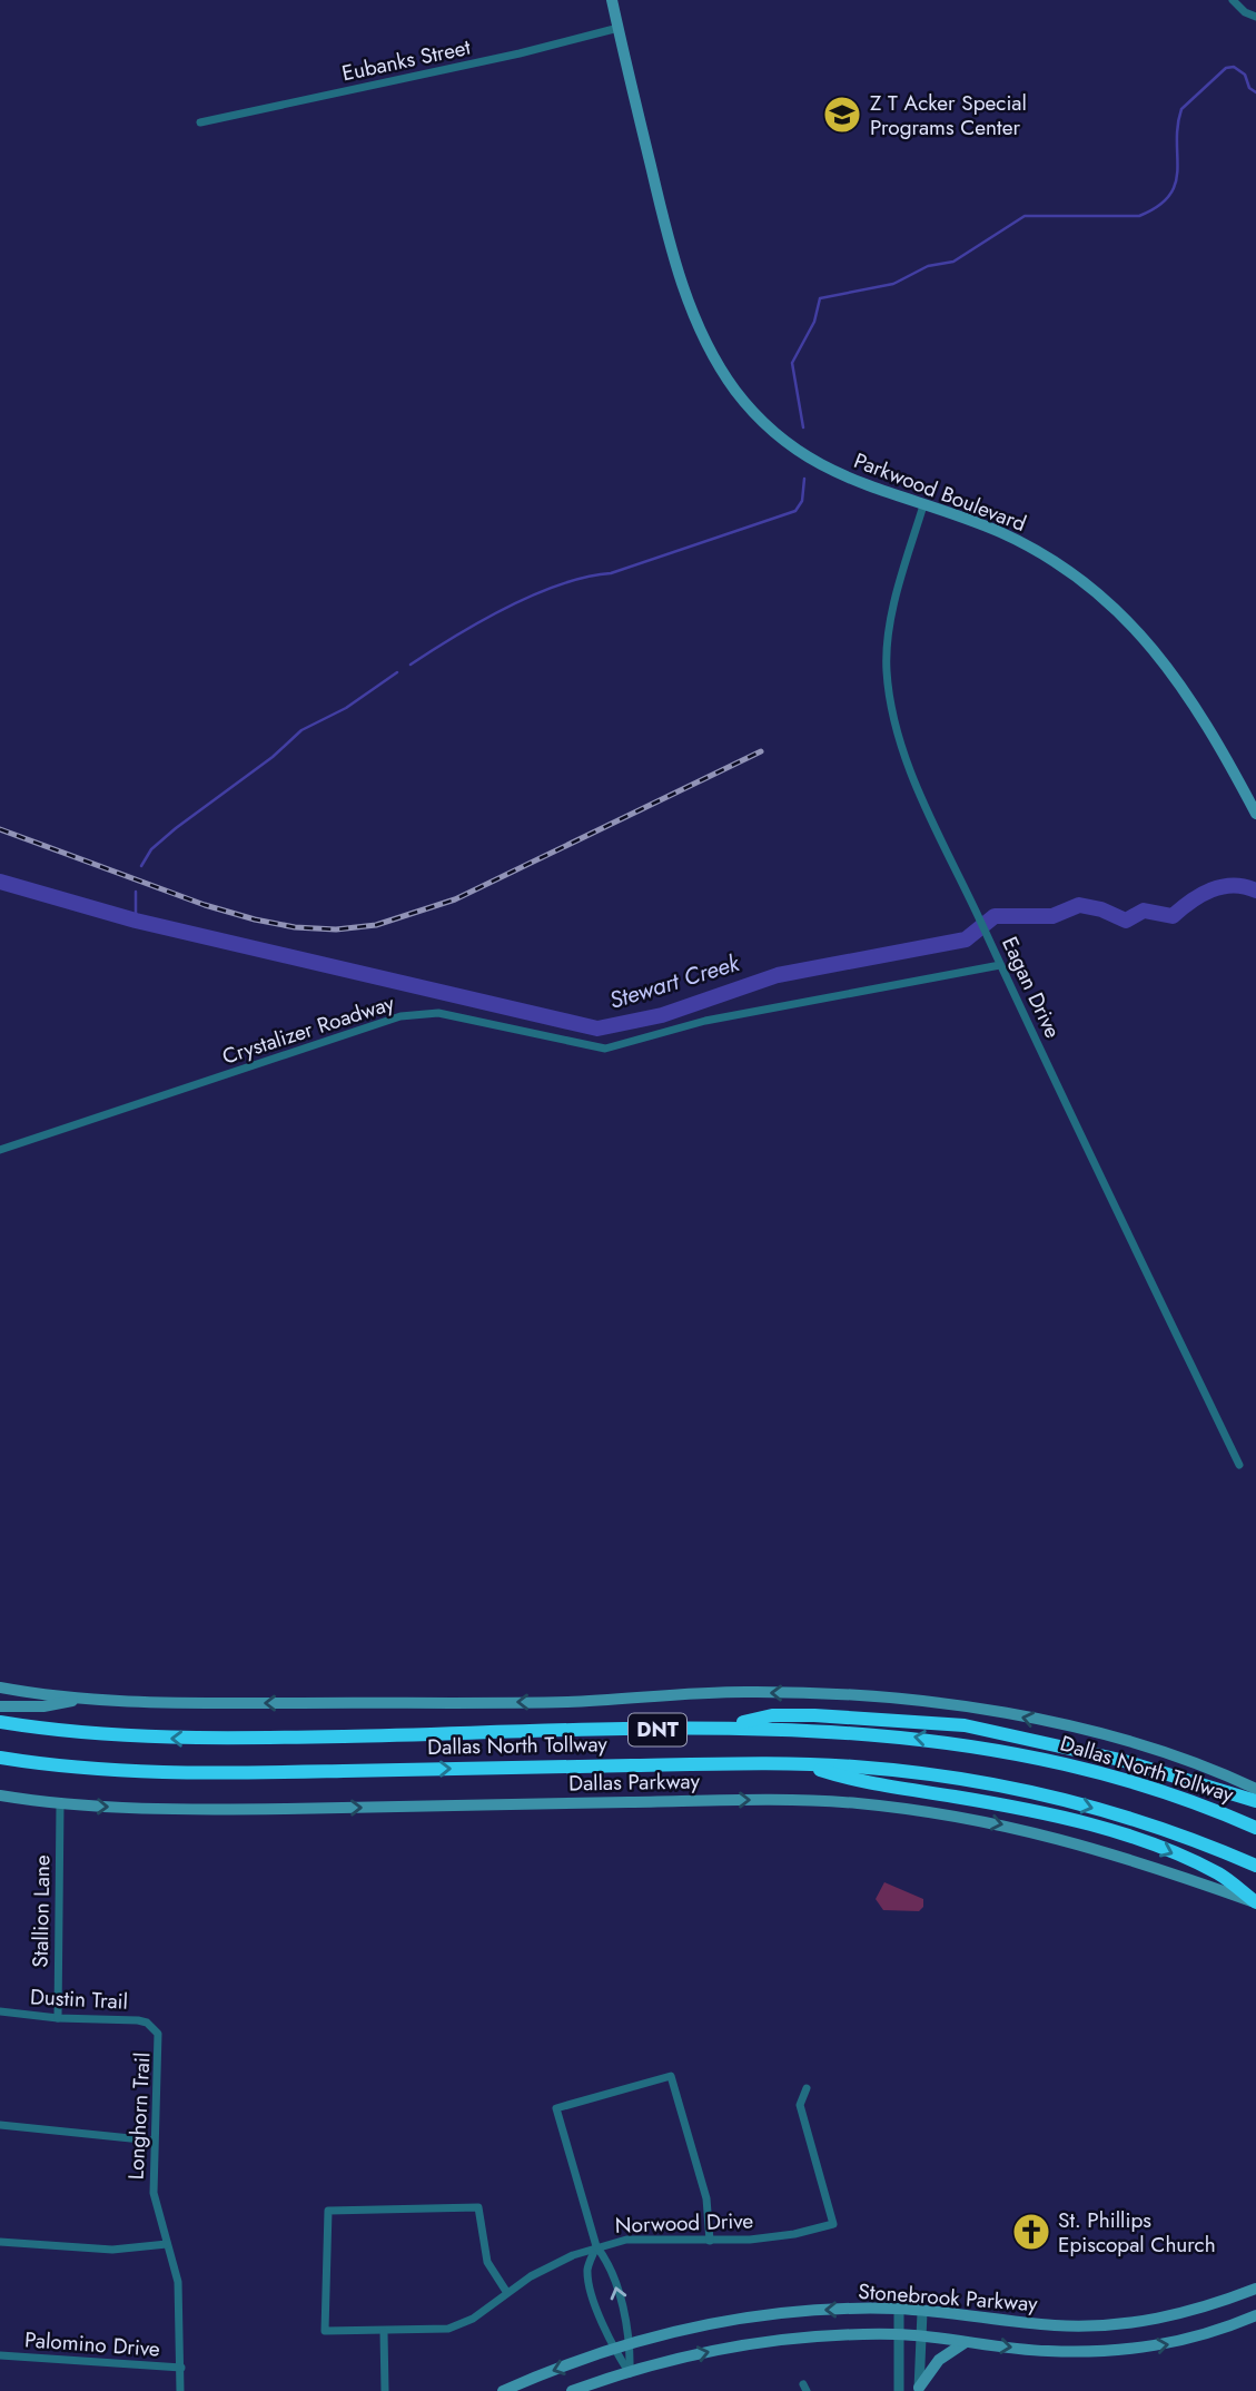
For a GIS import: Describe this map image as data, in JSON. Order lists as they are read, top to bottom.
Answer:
{
  "streets": {
    "highway": ["DNT", "Dallas North Tollway"],
    "main road": ["Parkwood Boulevard", "Dallas Parkway", "Stonebrook Parkway"],
    "street": [
      "Eubanks Street",
      "Eagan Drive",
      "Crystalizer Roadway",
      "Stallion Lane",
      "Dustin Trail",
      "Longhorn Trail",
      "Norwood Drive",
      "Palomino Drive"
    ]
  },
  "crossings": [
    ["Eubanks Street", "Parkwood Boulevard"],
    ["Parkwood Boulevard", "Eagan Drive"],
    ["Eagan Drive", "Crystalizer Roadway"],
    ["Dallas Parkway", "Stallion Lane"],
    ["Stallion Lane", "Dustin Trail"],
    ["Dustin Trail", "Longhorn Trail"],
    ["Longhorn Trail", "Palomino Drive"]
  ],
  "one_way": ["Dallas Parkway"],
  "water": ["Stewart Creek"],
  "places": {
    "school or university": ["Z T Acker Special Programs Center"],
    "church": ["St. Phillips Episcopal Church"]
  }
}
